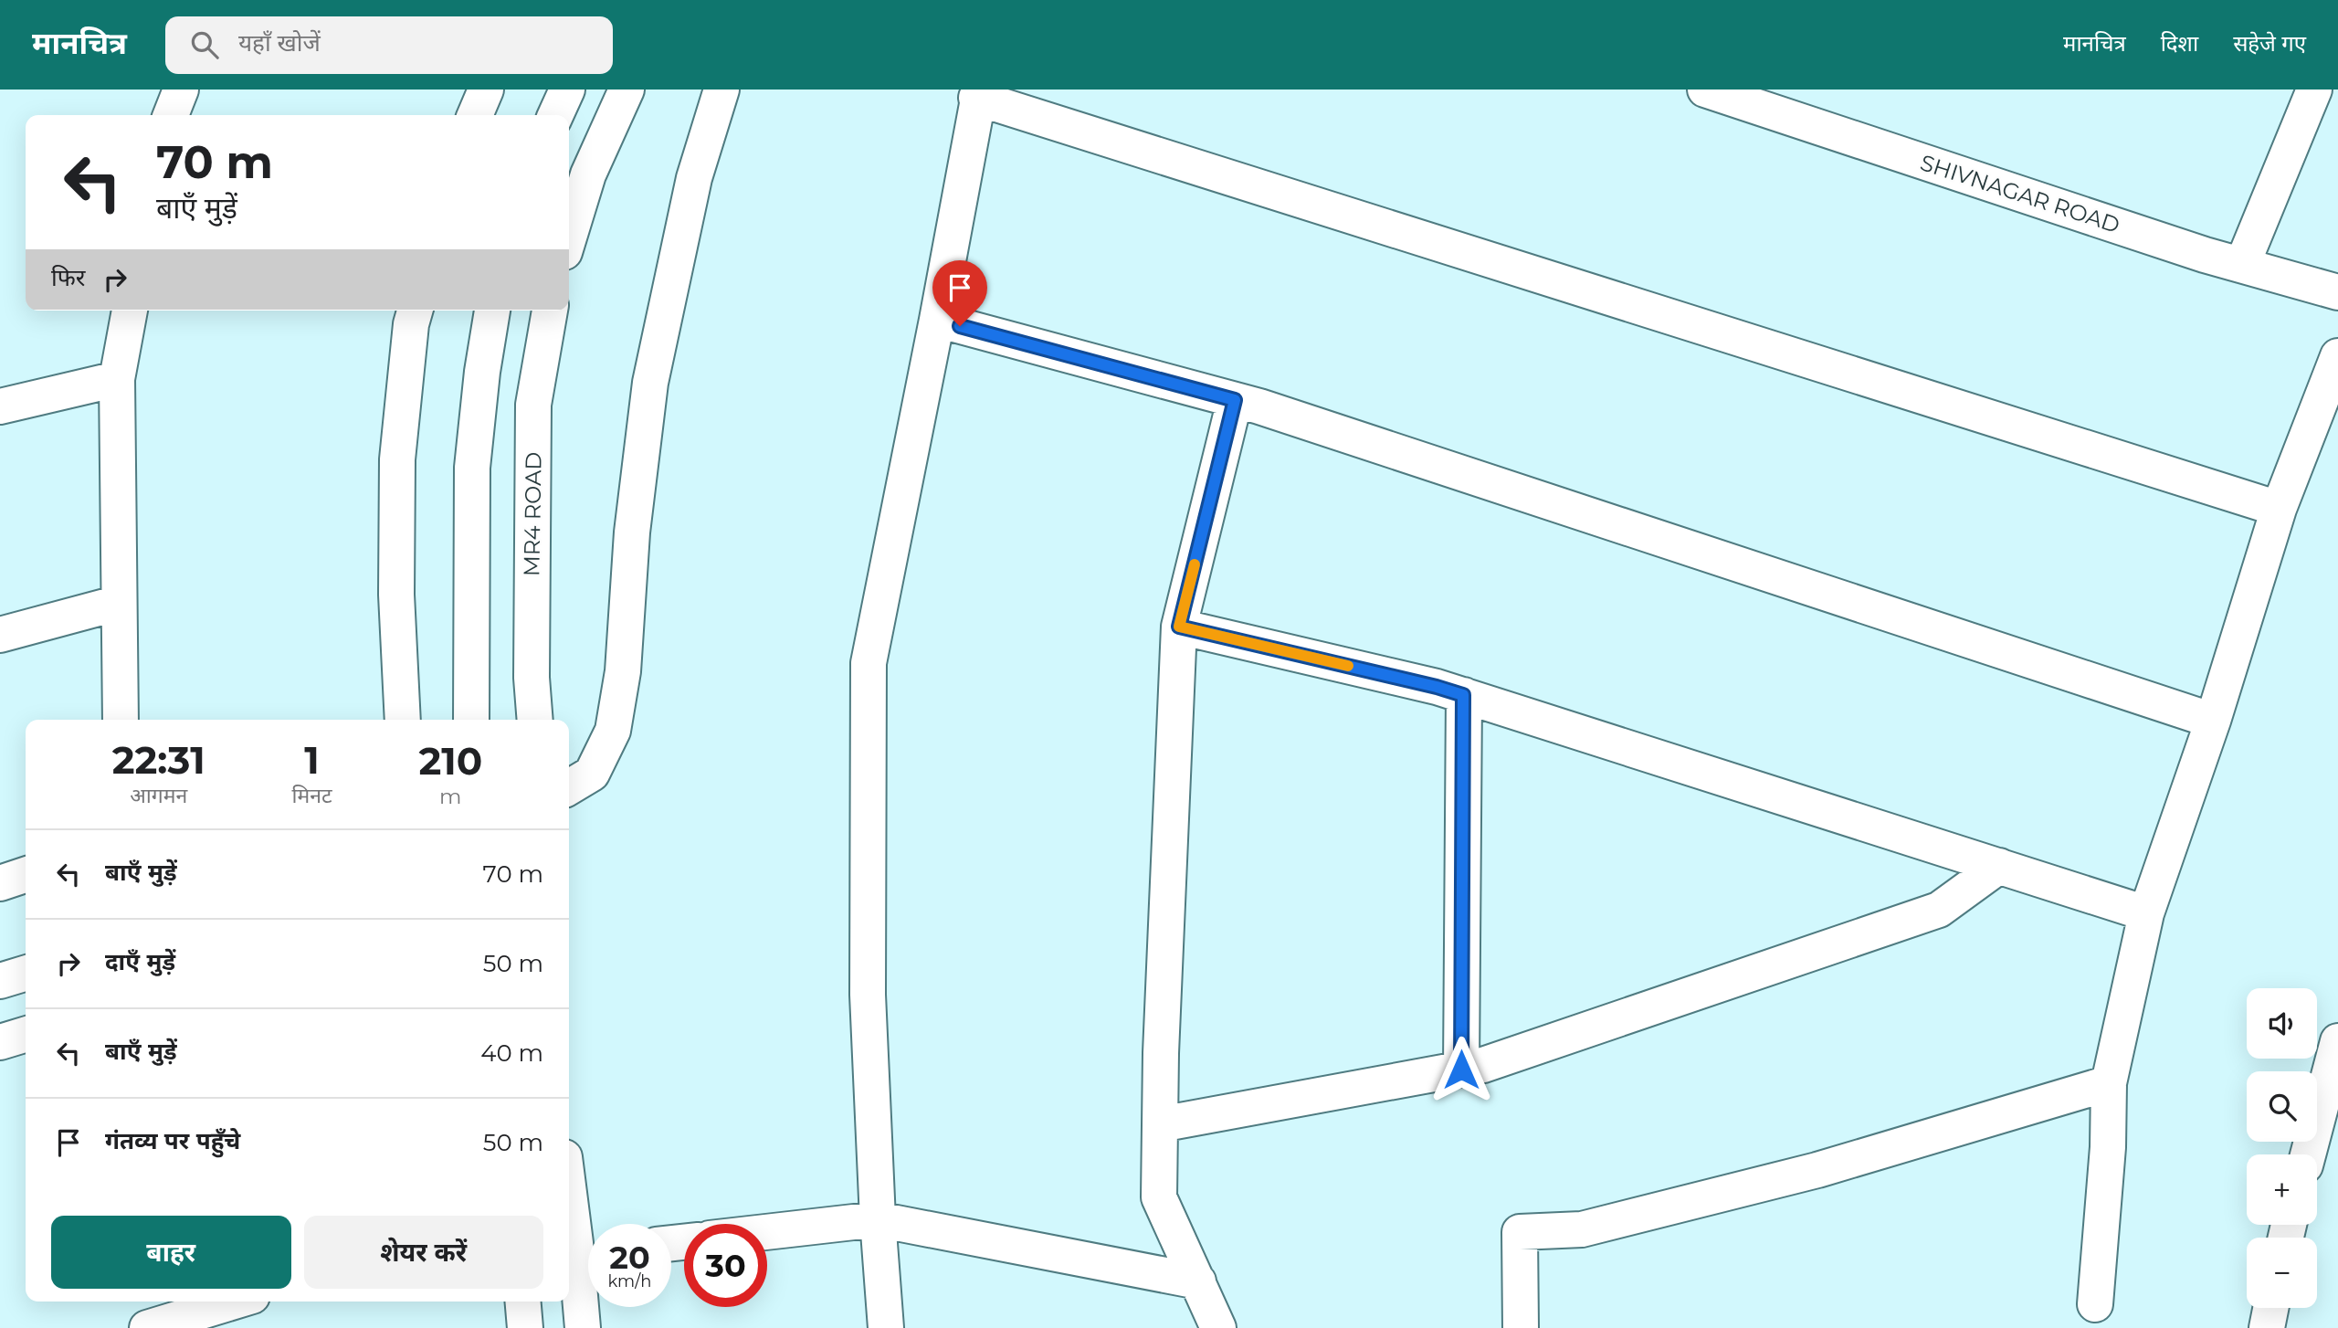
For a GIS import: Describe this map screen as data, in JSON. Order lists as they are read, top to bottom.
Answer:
{
  "streets": {
    "street": ["SHIVNAGAR ROAD", "MR4 ROAD"]
  },
  "page": {
    "header": "मानचित्र",
    "search": "यहाँ खोजें",
    "nav": ["मानचित्र", "दिशा", "सहेजे गए"],
    "turn": ["70 m", "बाएँ मुड़ें"],
    "then": "फिर",
    "eta": [
      "22:31",
      "आगमन",
      "1",
      "मिनट",
      "210",
      "m"
    ],
    "list": [
      {
        "name": "बाएँ मुड़ें",
        "value": "70 m"
      },
      {
        "name": "दाएँ मुड़ें",
        "value": "50 m"
      },
      {
        "name": "बाएँ मुड़ें",
        "value": "40 m"
      },
      {
        "name": "गंतव्य पर पहुँचे",
        "value": "50 m"
      }
    ],
    "map_buttons": ["+", "−"],
    "buttons": ["बाहर", "शेयर करें"],
    "speed": "20 km/h",
    "limit": "30"
  }
}
